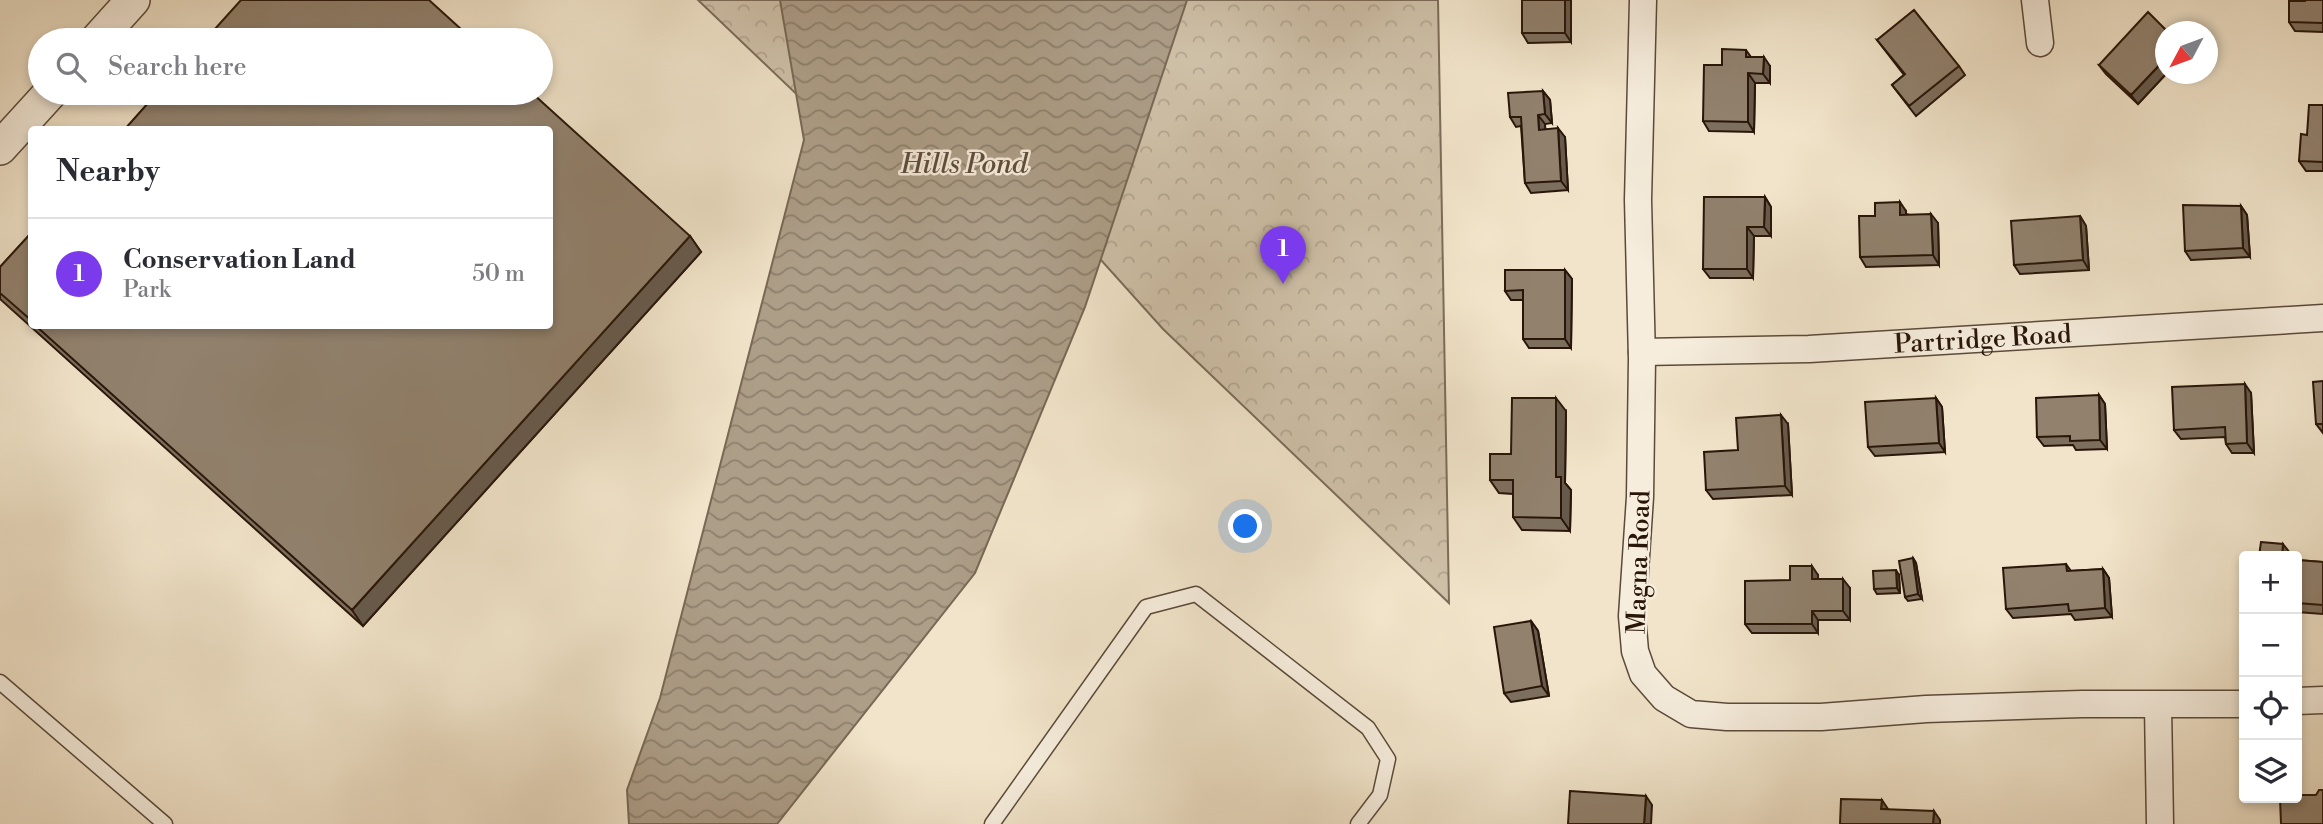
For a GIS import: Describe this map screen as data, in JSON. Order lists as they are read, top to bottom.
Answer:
{
  "streets": {
    "street": ["Partridge Road", "Magna Road"]
  },
  "crossings": [
    ["Partridge Road", "Magna Road"]
  ],
  "water": ["Hills Pond"],
  "north": "bottom left",
  "page": {
    "search": "Search here",
    "heading": "Nearby",
    "list": [
      {
        "mark": "1",
        "name": "Conservation Land",
        "note": "Park",
        "value": "50 m"
      }
    ],
    "pins": "1",
    "map_buttons": ["+", "−"]
  }
}
